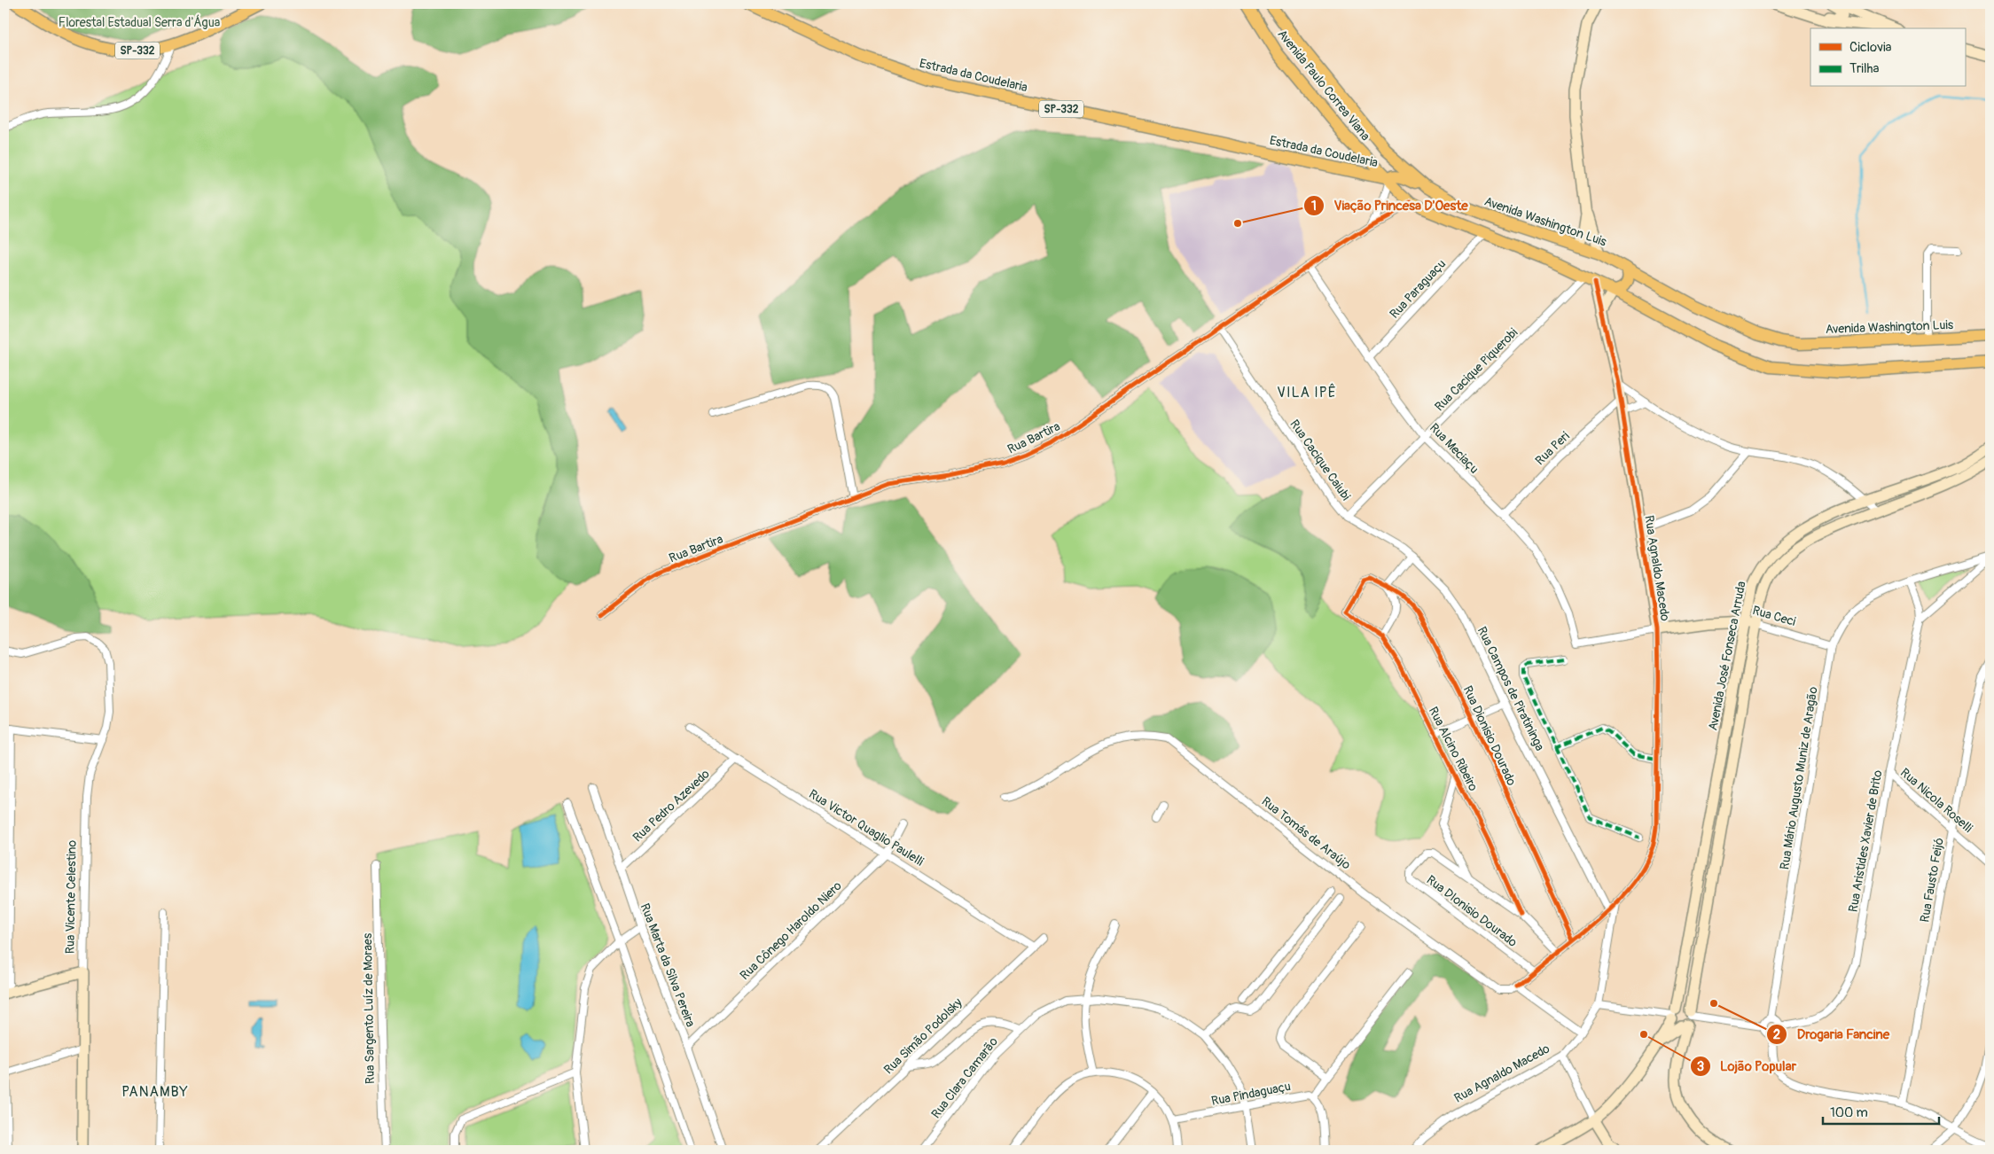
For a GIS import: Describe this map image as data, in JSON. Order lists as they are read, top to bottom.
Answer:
{
  "streets": {
    "main road": [
      "SP-332",
      "Estrada da Coudelaria",
      "Avenida Paulo Correa Viana",
      "Avenida Washington Luis",
      "Rua Agnaldo Macedo",
      "Rua Ceci",
      "Avenida José Fonseca Arruda",
      "Rua Vicente Celestino"
    ],
    "street": [
      "Rua Paraguaçu",
      "Rua Cacique Piquerobi",
      "Rua Bartira",
      "Rua Meciaçu",
      "Rua Peri",
      "Rua Cacique Caiubi",
      "Rua Campos de Piratininga",
      "Rua Dionisio Dourado",
      "Rua Alcino Ribeiro",
      "Rua Mário Augusto Muniz de Aragão",
      "Rua Nicola Roselli",
      "Rua Pedro Azevedo",
      "Rua Victor Quaglio Paulelli",
      "Rua Tomás de Araújo",
      "Rua Aristides Xavier de Brito",
      "Rua Fausto Feijó",
      "Rua DIonisio Dourado",
      "Rua Cônego Haroldo Niero",
      "Rua Marta da Silva Pereira",
      "Rua Sargento Luíz de Moraes",
      "Rua Simão Podolsky",
      "Rua Clara Camarão",
      "Rua Pindaguaçu"
    ]
  },
  "crossings": [
    ["Estrada da Coudelaria", "Avenida Paulo Correa Viana"],
    ["Estrada da Coudelaria", "Avenida Washington Luis"],
    ["Rua Paraguaçu", "Rua Meciaçu"],
    ["Rua Cacique Piquerobi", "Rua Meciaçu"],
    ["Rua Cacique Piquerobi", "Rua Cacique Caiubi"],
    ["Rua Cacique Piquerobi", "Rua Campos de Piratininga"],
    ["Rua Bartira", "Rua Meciaçu"],
    ["Rua Bartira", "Rua Cacique Caiubi"],
    ["Rua Meciaçu", "Rua Peri"],
    ["Rua Meciaçu", "Rua Ceci"],
    ["Rua Peri", "Rua Agnaldo Macedo"],
    ["Rua Cacique Caiubi", "Rua Campos de Piratininga"],
    ["Rua Agnaldo Macedo", "Rua Ceci"],
    ["Rua Ceci", "Avenida José Fonseca Arruda"],
    ["Rua Ceci", "Rua Mário Augusto Muniz de Aragão"],
    ["Rua Dionisio Dourado", "Rua Alcino Ribeiro"],
    ["Rua Mário Augusto Muniz de Aragão", "Rua Aristides Xavier de Brito"],
    ["Rua Nicola Roselli", "Rua Aristides Xavier de Brito"],
    ["Rua Nicola Roselli", "Rua Fausto Feijó"],
    ["Rua Pedro Azevedo", "Rua Victor Quaglio Paulelli"],
    ["Rua Pedro Azevedo", "Rua Marta da Silva Pereira"],
    ["Rua Victor Quaglio Paulelli", "Rua Cônego Haroldo Niero"],
    ["Rua Victor Quaglio Paulelli", "Rua Simão Podolsky"],
    ["Rua Cônego Haroldo Niero", "Rua Marta da Silva Pereira"],
    ["Rua Clara Camarão", "Rua Pindaguaçu"]
  ],
  "districts": ["VILA IPÊ", "PANAMBY"],
  "parks": ["Florestal Estadual Serra d'Água"],
  "places": ["Viação Princesa D'Oeste", "Drogaria Fancine", "Lojão Popular"],
  "legend": ["Ciclovia", "Trilha"],
  "scale_bar": "100 m"
}
